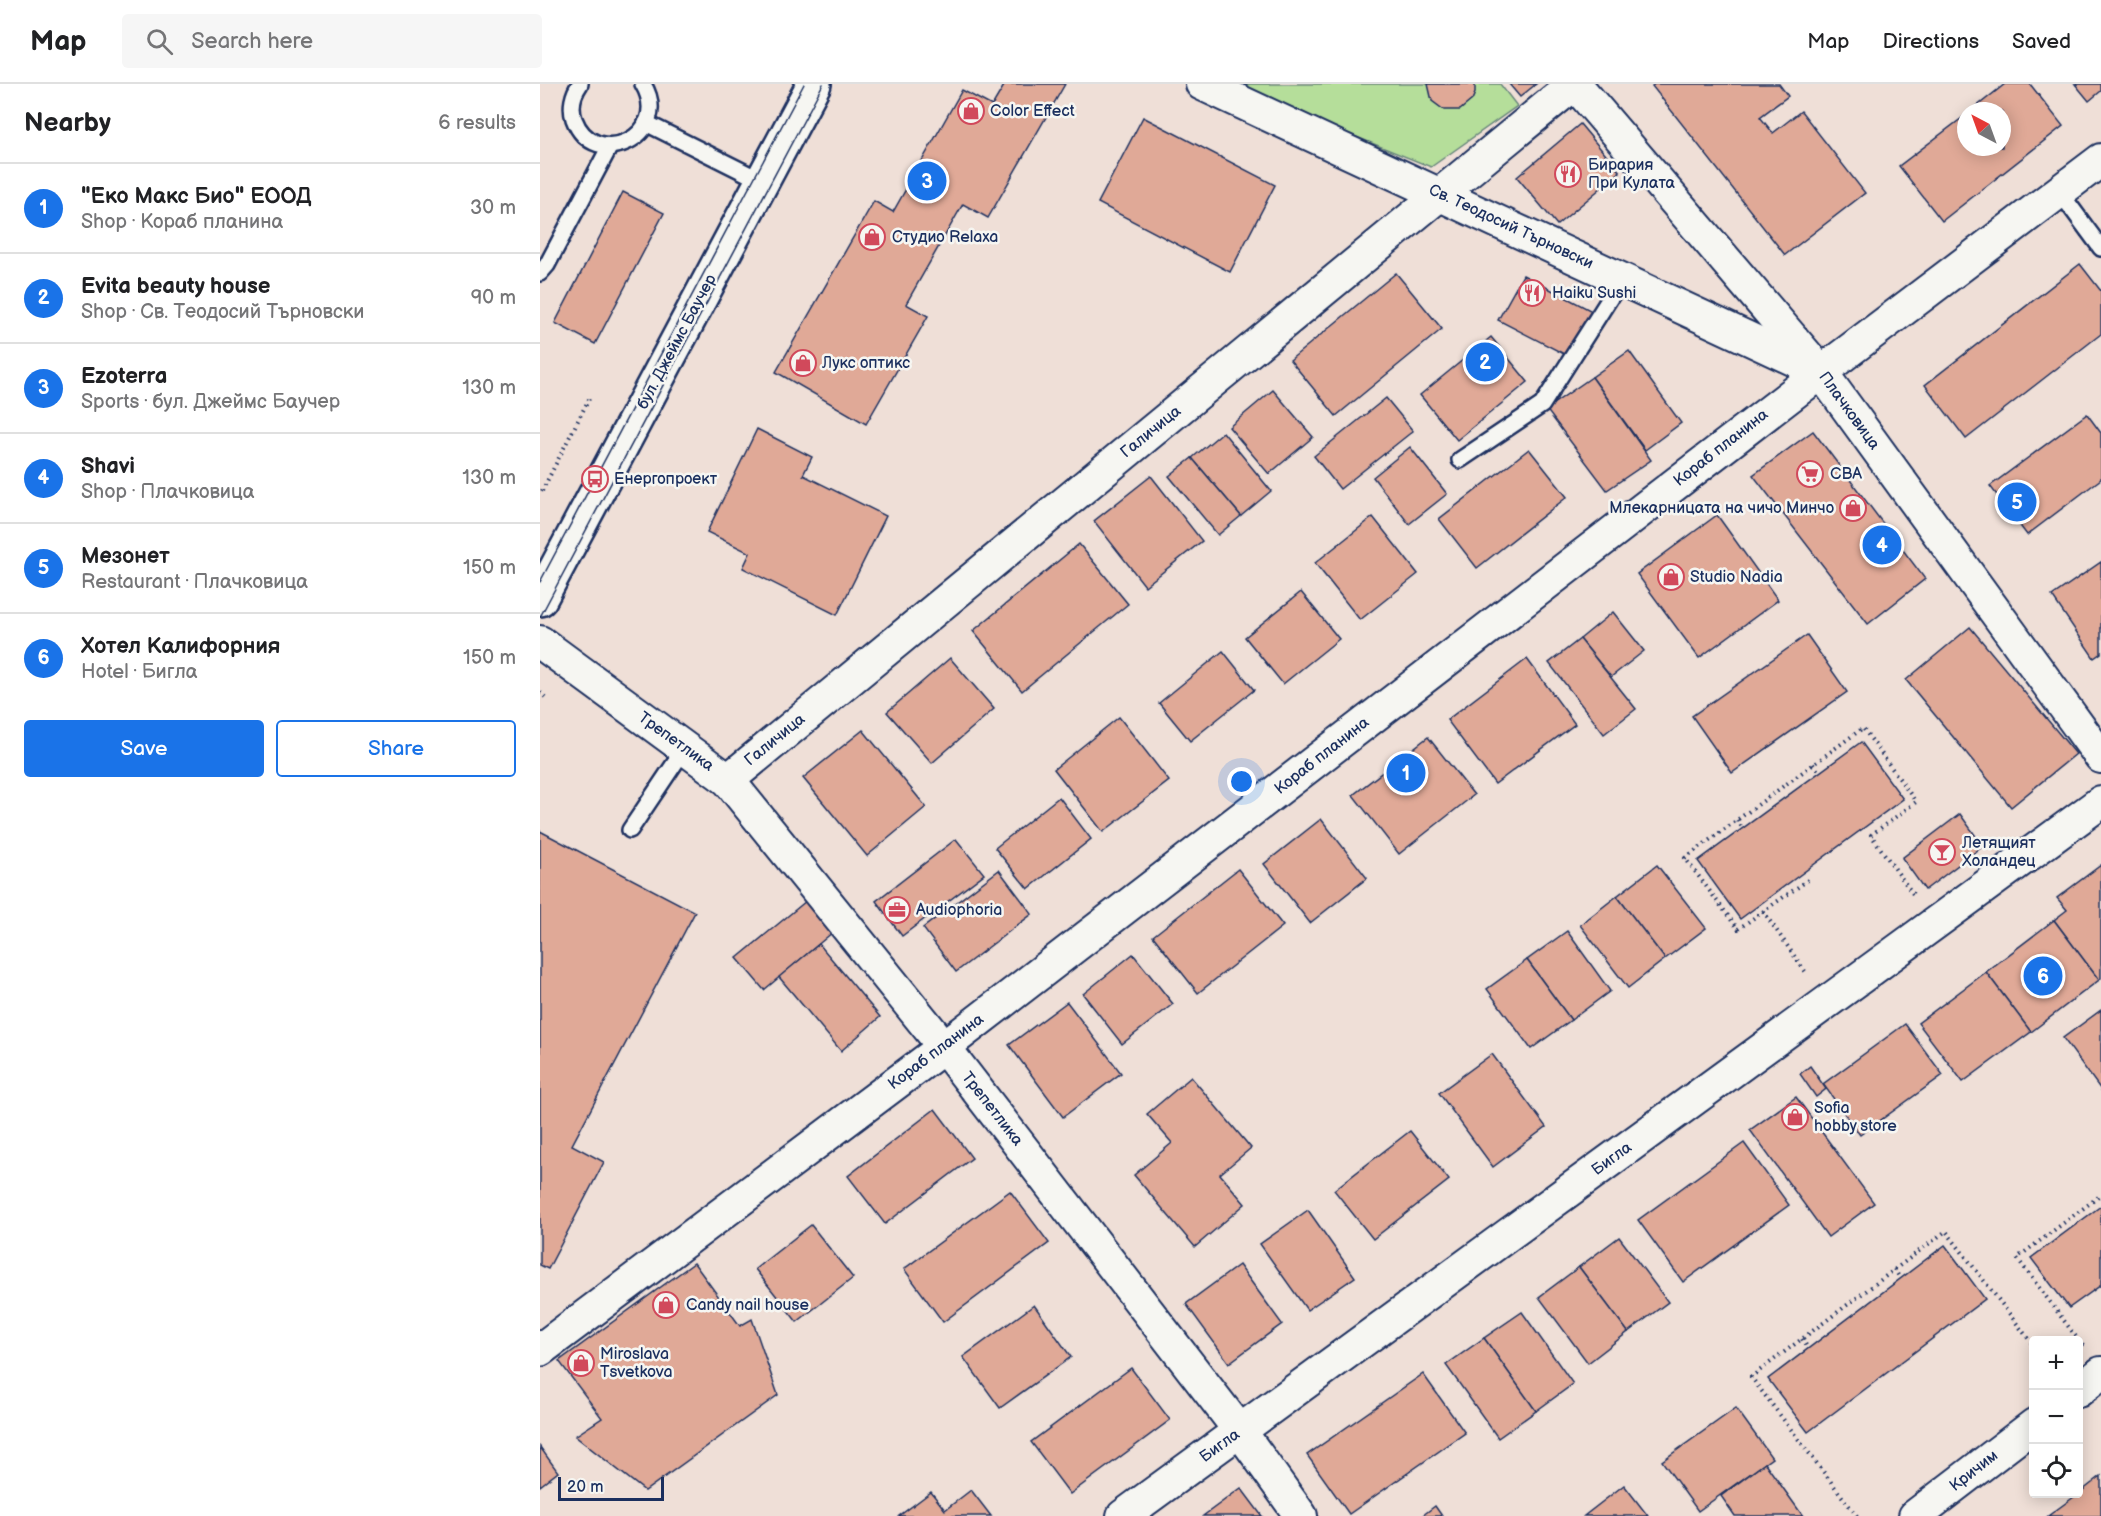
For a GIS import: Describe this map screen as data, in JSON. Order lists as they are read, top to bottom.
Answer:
{
  "streets": {
    "street": [
      "Св. Теодосий Търновски",
      "бул. Джеймс Баучер",
      "Плачковица",
      "Галичица",
      "Кораб планина",
      "Трепетлика",
      "Бигла",
      "Кричим"
    ]
  },
  "crossings": [
    ["Св. Теодосий Търновски", "Плачковица"],
    ["Св. Теодосий Търновски", "Галичица"],
    ["Св. Теодосий Търновски", "Кораб планина"],
    ["Плачковица", "Галичица"],
    ["Плачковица", "Кораб планина"],
    ["Галичица", "Трепетлика"],
    ["Кораб планина", "Трепетлика"],
    ["Трепетлика", "Бигла"]
  ],
  "places": {
    "shop": [
      "Color Effect",
      "Студио Relaxa",
      "Лукс оптикс",
      "Млекарницата на чичо Минчо",
      "Studio Nadia",
      "Sofia hobby store",
      "Candy nail house",
      "Miroslava Tsvetkova"
    ],
    "restaurant": ["Бирария При Кулата", "Haiku Sushi"],
    "supermarket": ["CBA"],
    "bus stop": ["Енергопроект"],
    "bar": ["Летящият Холандец"],
    "office": ["Audiophoria"]
  },
  "scale_bar": "20 m",
  "north": "top left",
  "page": {
    "header": "Map",
    "search": "Search here",
    "nav": ["Map", "Directions", "Saved"],
    "heading": ["Nearby", "6 results"],
    "pins": [
      "3",
      "2",
      "5",
      "4",
      "1",
      "6"
    ],
    "list": [
      {
        "mark": "1",
        "name": "\"Еко Макс Био\" ЕООД",
        "note": "Shop · Кораб планина",
        "value": "30 m"
      },
      {
        "mark": "2",
        "name": "Evita beauty house",
        "note": "Shop · Св. Теодосий Търновски",
        "value": "90 m"
      },
      {
        "mark": "3",
        "name": "Ezoterra",
        "note": "Sports · бул. Джеймс Баучер",
        "value": "130 m"
      },
      {
        "mark": "4",
        "name": "Shavi",
        "note": "Shop · Плачковица",
        "value": "130 m"
      },
      {
        "mark": "5",
        "name": "Мезонет",
        "note": "Restaurant · Плачковица",
        "value": "150 m"
      },
      {
        "mark": "6",
        "name": "Хотел Калифорния",
        "note": "Hotel · Бигла",
        "value": "150 m"
      }
    ],
    "buttons": ["Save", "Share"],
    "map_buttons": ["+", "−"],
    "scale": "20 m"
  }
}
